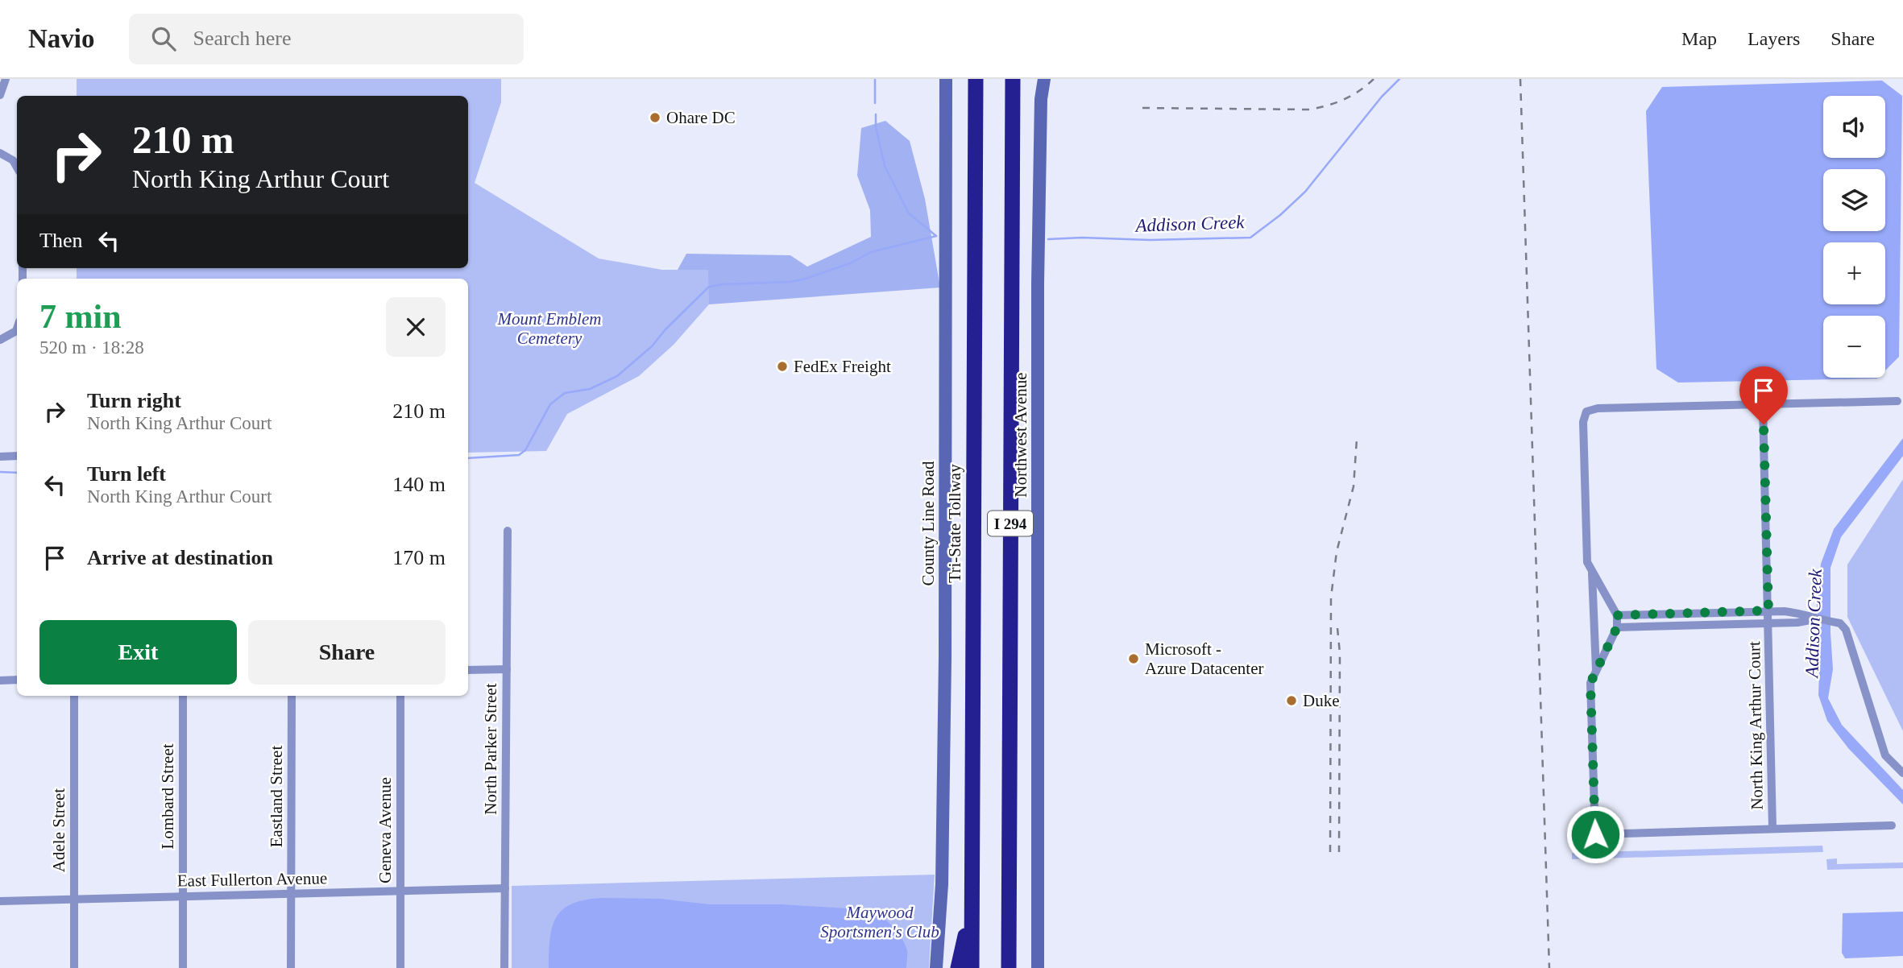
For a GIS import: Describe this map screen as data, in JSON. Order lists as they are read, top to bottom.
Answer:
{
  "streets": {
    "highway": ["Tri-State Tollway", "I 294"],
    "street": [
      "Northwest Avenue",
      "County Line Road",
      "North King Arthur Court",
      "North Parker Street",
      "Lombard Street",
      "Eastland Street",
      "Adele Street",
      "Geneva Avenue",
      "East Fullerton Avenue"
    ]
  },
  "crossings": [
    ["North Parker Street", "East Fullerton Avenue"],
    ["Lombard Street", "East Fullerton Avenue"],
    ["Eastland Street", "East Fullerton Avenue"],
    ["Adele Street", "East Fullerton Avenue"],
    ["Geneva Avenue", "East Fullerton Avenue"]
  ],
  "water": ["Addison Creek"],
  "parks": ["Mount Emblem Cemetery", "Maywood Sportsmen's Club"],
  "places": [
    "Ohare DC",
    "FedEx Freight",
    "Microsoft - Azure Datacenter",
    "Duke"
  ],
  "page": {
    "header": "Navio",
    "search": "Search here",
    "nav": ["Map", "Layers", "Share"],
    "map_buttons": ["+", "−"],
    "turn": ["210 m", "North King Arthur Court"],
    "then": "Then",
    "heading": ["7 min", "520 m · 18:28"],
    "list": [
      {
        "name": "Turn right",
        "note": "North King Arthur Court",
        "value": "210 m"
      },
      {
        "name": "Turn left",
        "note": "North King Arthur Court",
        "value": "140 m"
      },
      {
        "name": "Arrive at destination",
        "value": "170 m"
      }
    ],
    "buttons": ["Exit", "Share"]
  }
}
